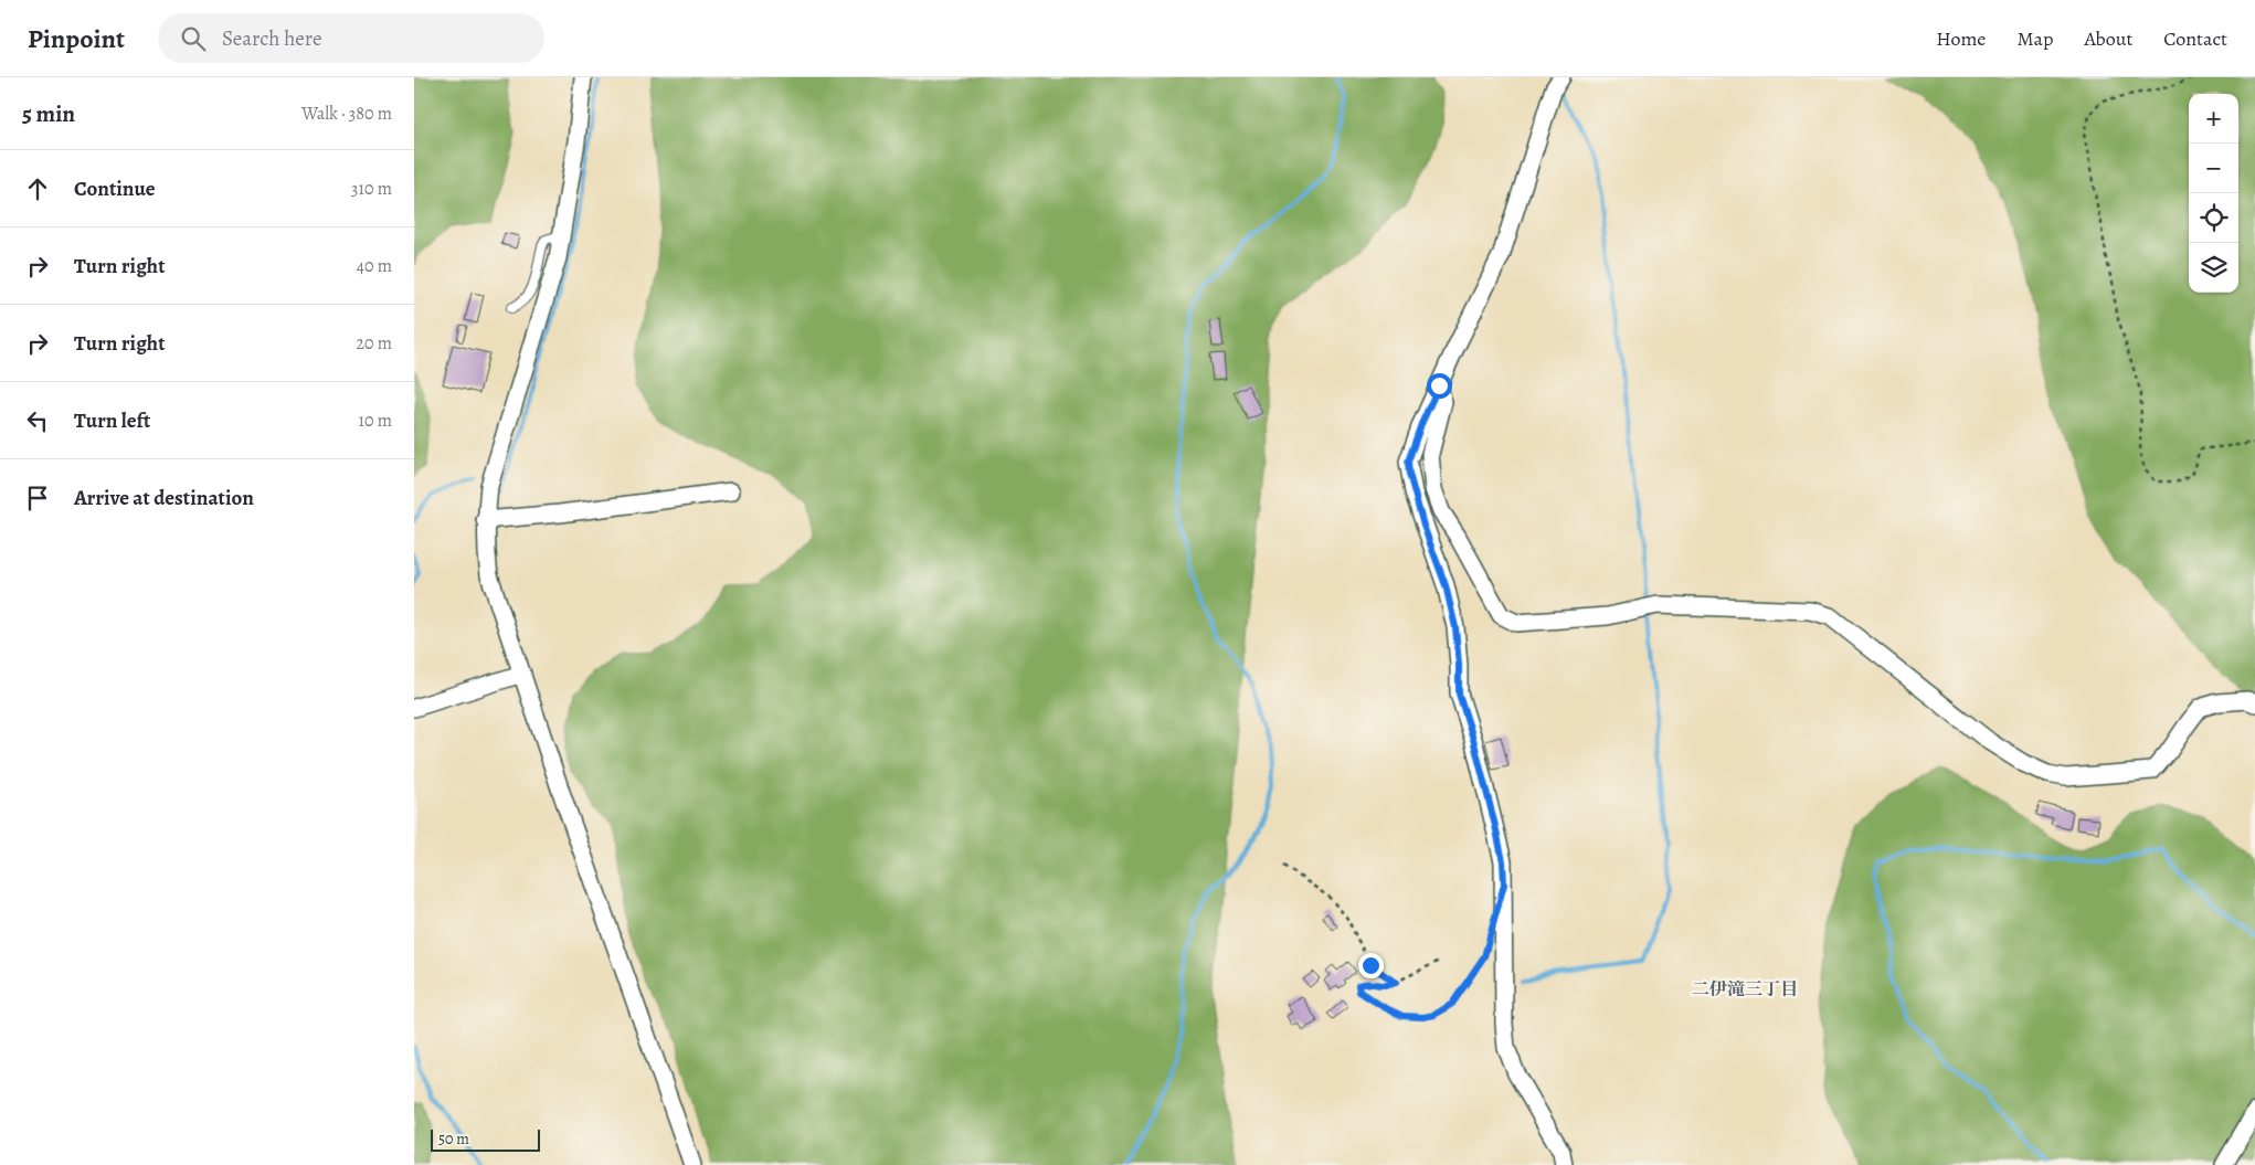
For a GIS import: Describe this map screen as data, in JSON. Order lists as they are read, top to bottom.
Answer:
{
  "districts": ["二伊滝三丁目"],
  "scale_bar": "50 m",
  "page": {
    "header": "Pinpoint",
    "search": "Search here",
    "nav": [
      "Home",
      "Map",
      "About",
      "Contact"
    ],
    "heading": ["5 min", "Walk · 380 m"],
    "map_buttons": ["+", "−"],
    "list": [
      ["Continue", "310 m"],
      ["Turn right", "40 m"],
      ["Turn right", "20 m"],
      ["Turn left", "10 m"],
      "Arrive at destination"
    ],
    "scale": "50 m"
  }
}
